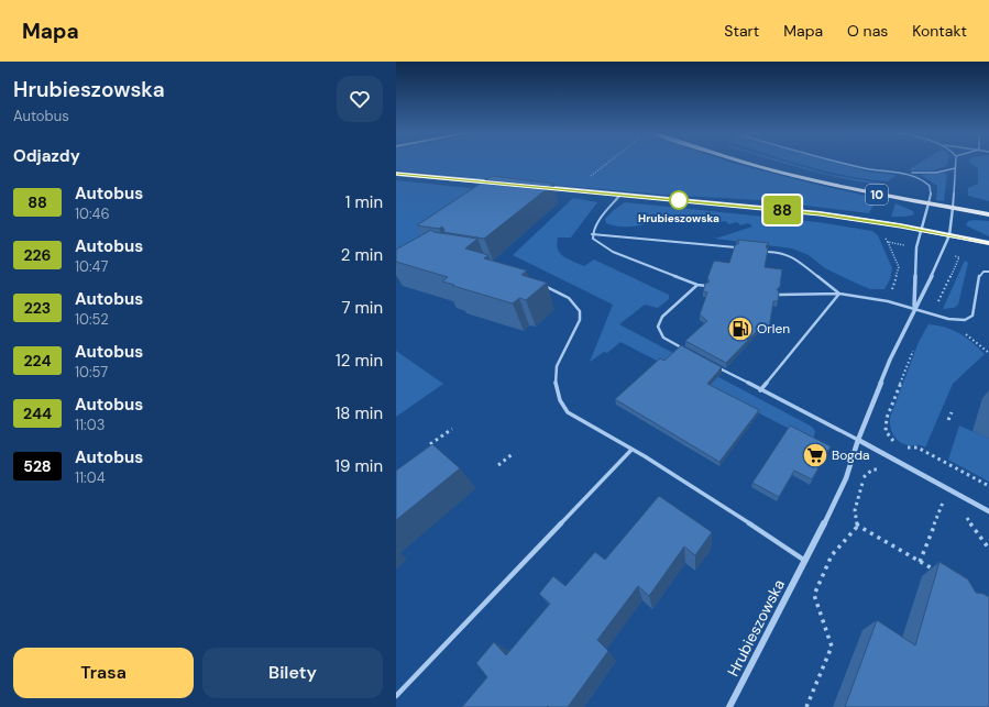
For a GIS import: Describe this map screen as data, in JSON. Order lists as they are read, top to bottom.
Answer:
{
  "streets": {
    "main road": ["10"],
    "street": ["Hrubieszowska"]
  },
  "crossings": [
    ["10", "Hrubieszowska"]
  ],
  "places": {
    "other": ["Hrubieszowska"],
    "fuel station": ["Orlen"],
    "supermarket": ["Bogda"]
  },
  "lines": ["bus line 88"],
  "page": {
    "header": "Mapa",
    "nav": [
      "Start",
      "Mapa",
      "O nas",
      "Kontakt"
    ],
    "heading": [
      ["Hrubieszowska", "Autobus"],
      "Odjazdy"
    ],
    "on_map": "88",
    "list": [
      {
        "mark": "88",
        "name": "Autobus",
        "note": "10:46",
        "value": "1 min"
      },
      {
        "mark": "226",
        "name": "Autobus",
        "note": "10:47",
        "value": "2 min"
      },
      {
        "mark": "223",
        "name": "Autobus",
        "note": "10:52",
        "value": "7 min"
      },
      {
        "mark": "224",
        "name": "Autobus",
        "note": "10:57",
        "value": "12 min"
      },
      {
        "mark": "244",
        "name": "Autobus",
        "note": "11:03",
        "value": "18 min"
      },
      {
        "mark": "528",
        "name": "Autobus",
        "note": "11:04",
        "value": "19 min"
      }
    ],
    "buttons": ["Trasa", "Bilety"]
  }
}
